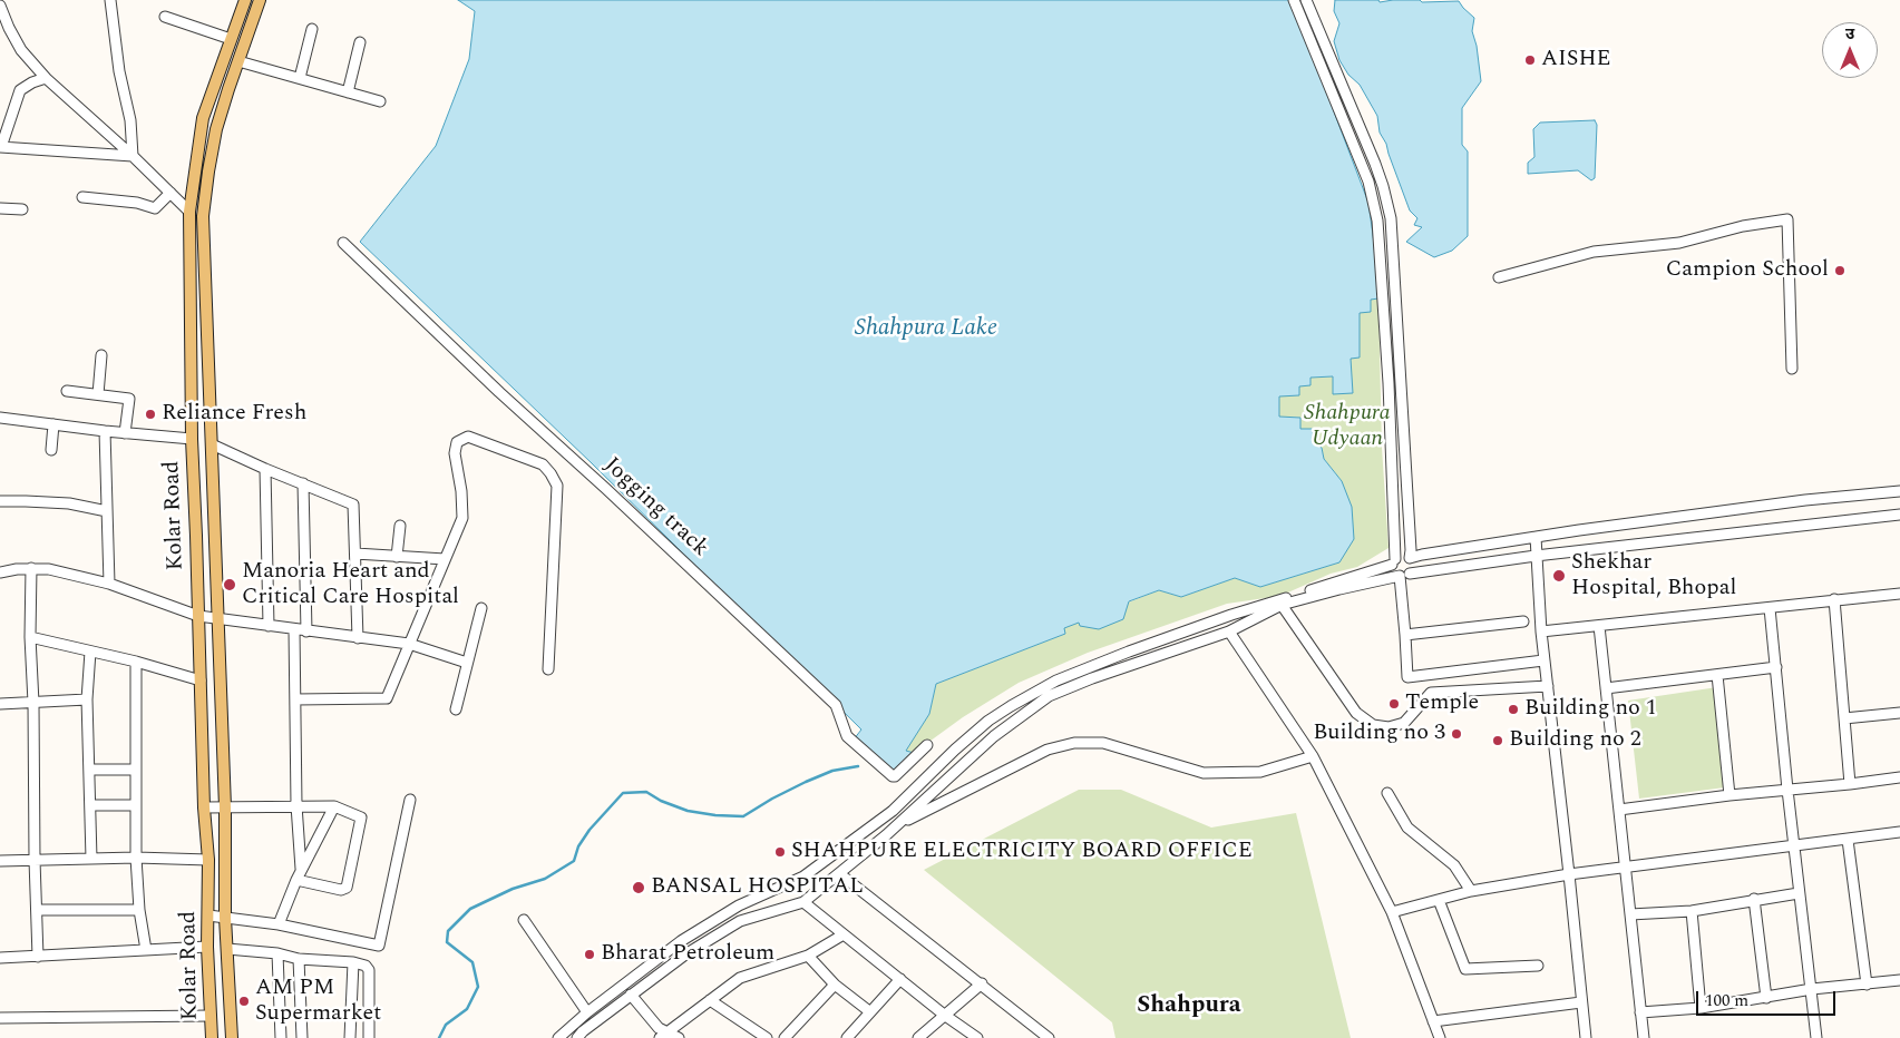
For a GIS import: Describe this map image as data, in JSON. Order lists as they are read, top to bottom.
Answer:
{
  "streets": {
    "main road": ["Kolar Road"],
    "street": ["Jogging track"]
  },
  "districts": ["Shahpura"],
  "water": ["Shahpura Lake"],
  "parks": ["Shahpura Udyaan"],
  "places": [
    "AISHE",
    "Campion School",
    "Reliance Fresh",
    "Shekhar Hospital, Bhopal",
    "Manoria Heart and Critical Care Hospital",
    "Temple",
    "Building no 1",
    "Building no 3",
    "Building no 2",
    "SHAHPURE ELECTRICITY BOARD OFFICE",
    "BANSAL HOSPITAL",
    "Bharat Petroleum",
    "AM PM Supermarket"
  ],
  "scale_bar": "100 m",
  "north": "top"
}
